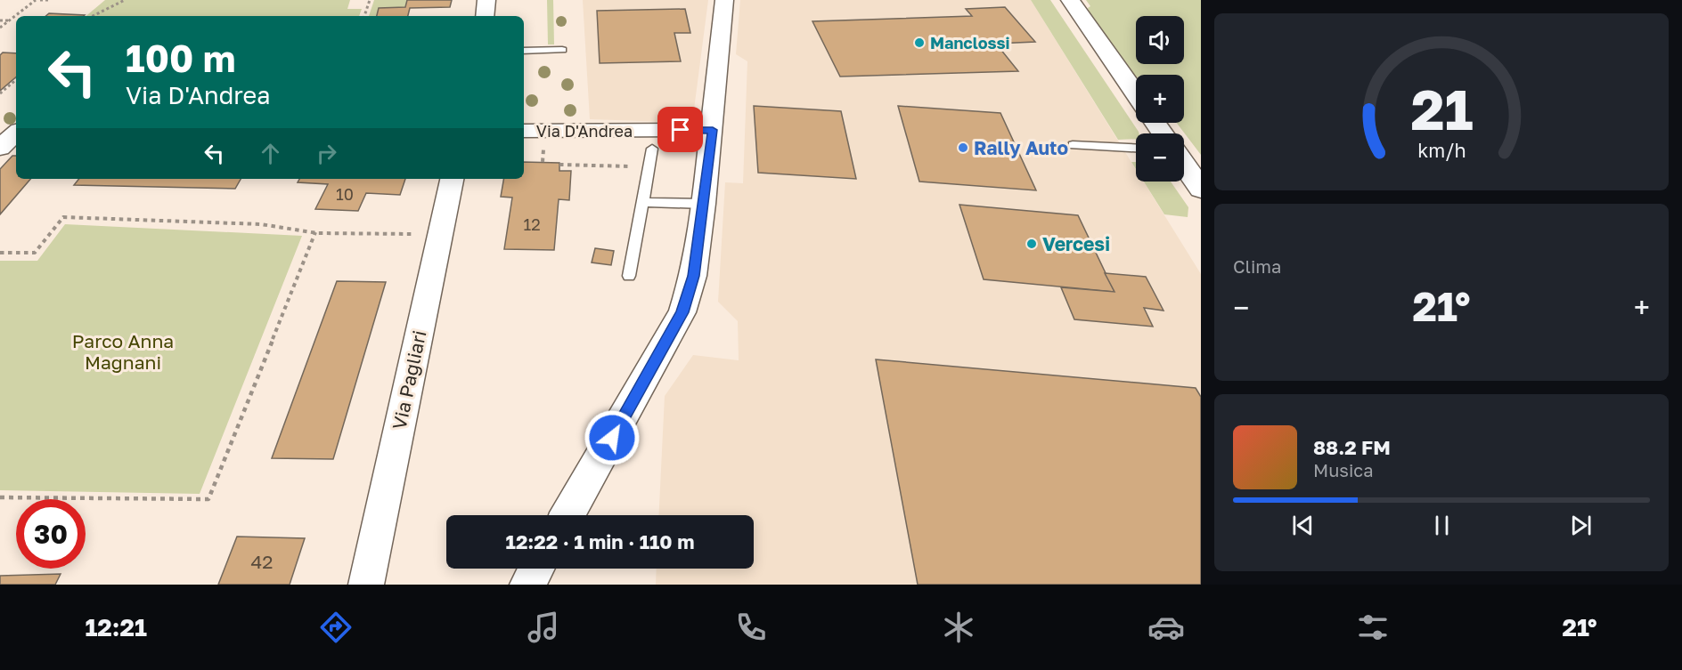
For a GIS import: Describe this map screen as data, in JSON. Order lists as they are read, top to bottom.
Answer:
{
  "streets": {
    "street": ["Via D'Andrea", "Via Pagliari"]
  },
  "parks": ["Parco Anna Magnani"],
  "places": ["Manclossi", "Rally Auto", "Vercesi"],
  "house_numbers": ["10", "12", "42"],
  "page": {
    "map_buttons": ["+", "−"],
    "turn": ["100 m", "Via D'Andrea"],
    "tile": "Clima",
    "heat": ["−", "21°", "+"],
    "song": ["88.2 FM", "Musica"],
    "limit": "30",
    "trip": "12:22 · 1 min · 110 m",
    "tabs": ["12:21", "21°"],
    "gauge": ["21", "km/h"]
  }
}
